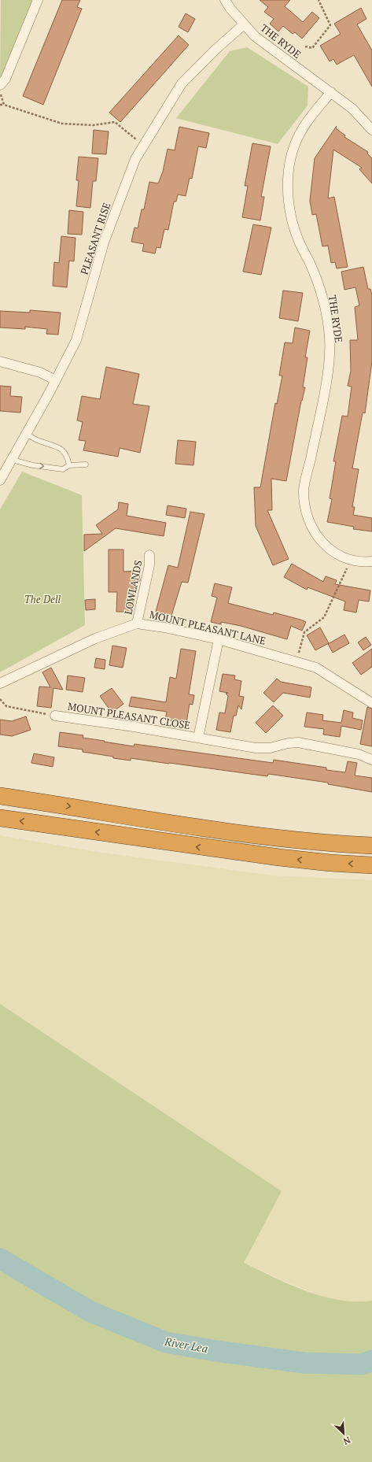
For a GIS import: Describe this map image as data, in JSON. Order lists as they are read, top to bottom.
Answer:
{
  "streets": {
    "street": [
      "THE RYDE",
      "PLEASANT RISE",
      "LOWLANDS",
      "MOUNT PLEASANT LANE",
      "MOUNT PLEASANT CLOSE"
    ]
  },
  "crossings": [
    ["THE RYDE", "PLEASANT RISE"],
    ["LOWLANDS", "MOUNT PLEASANT LANE"],
    ["MOUNT PLEASANT LANE", "MOUNT PLEASANT CLOSE"]
  ],
  "water": ["River Lea"],
  "parks": ["The Dell"],
  "north": "bottom right"
}
